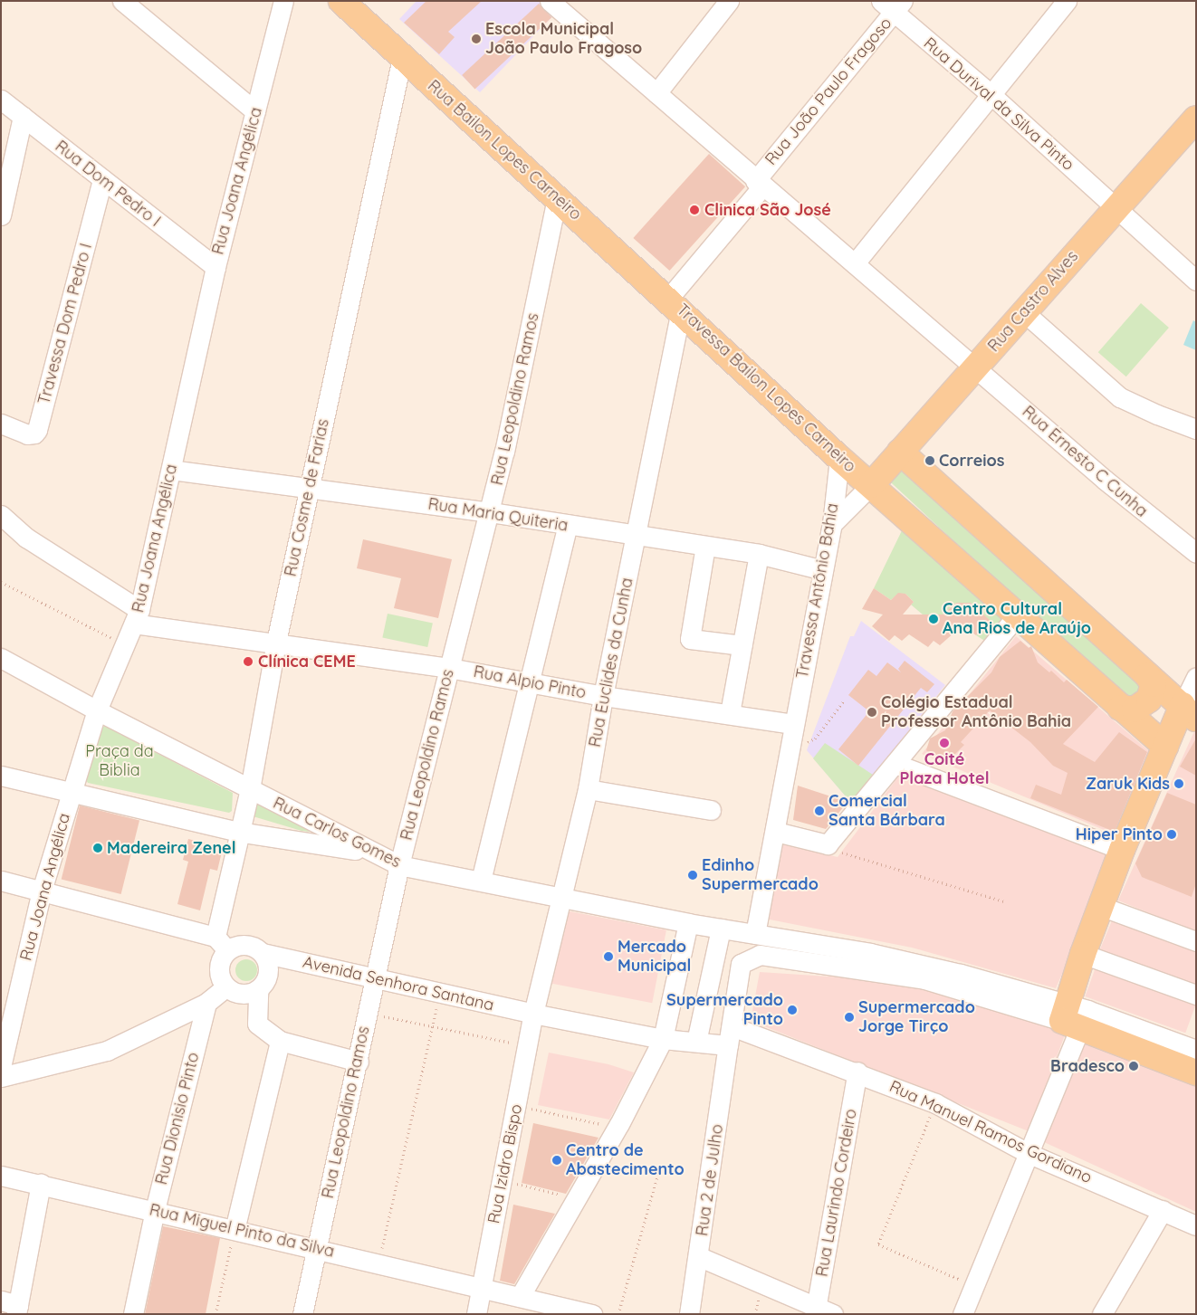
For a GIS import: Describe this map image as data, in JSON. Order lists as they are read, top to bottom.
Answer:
{
  "streets": {
    "main road": ["Rua Bailon Lopes Carneiro", "Rua Castro Alves", "Travessa Bailon Lopes Carneiro"],
    "street": [
      "Rua João Paulo Fragoso",
      "Rua Durival da Silva Pinto",
      "Rua Joana Angélica",
      "Rua Dom Pedro I",
      "Travessa Dom Pedro I",
      "Rua Leopoldino Ramos",
      "Rua Ernesto C Cunha",
      "Rua Cosme de Farias",
      "Rua Maria Quiteria",
      "Travessa Antônio Bahia",
      "Rua Euclides da Cunha",
      "Rua Alpio Pinto",
      "Rua Carlos Gomes",
      "Avenida Senhora Santana",
      "Rua Dionisio Pinto",
      "Rua Manuel Ramos Gordiano",
      "Rua Izidro Bispo",
      "Rua 2 de Julho",
      "Rua Laurindo Cordeiro",
      "Rua Miguel Pinto da Silva"
    ]
  },
  "crossings": [
    ["Rua João Paulo Fragoso", "Rua Durival da Silva Pinto"],
    ["Rua João Paulo Fragoso", "Travessa Bailon Lopes Carneiro"],
    ["Rua João Paulo Fragoso", "Rua Ernesto C Cunha"],
    ["Rua Durival da Silva Pinto", "Rua Castro Alves"],
    ["Rua Bailon Lopes Carneiro", "Travessa Bailon Lopes Carneiro"],
    ["Rua Bailon Lopes Carneiro", "Rua Leopoldino Ramos"],
    ["Rua Bailon Lopes Carneiro", "Rua Cosme de Farias"],
    ["Rua Bailon Lopes Carneiro", "Rua Euclides da Cunha"],
    ["Rua Joana Angélica", "Rua Dom Pedro I"],
    ["Rua Joana Angélica", "Rua Maria Quiteria"],
    ["Rua Joana Angélica", "Rua Alpio Pinto"],
    ["Rua Joana Angélica", "Rua Carlos Gomes"],
    ["Rua Dom Pedro I", "Travessa Dom Pedro I"],
    ["Rua Castro Alves", "Travessa Bailon Lopes Carneiro"],
    ["Rua Castro Alves", "Rua Ernesto C Cunha"],
    ["Travessa Bailon Lopes Carneiro", "Rua Ernesto C Cunha"],
    ["Travessa Bailon Lopes Carneiro", "Travessa Antônio Bahia"],
    ["Travessa Bailon Lopes Carneiro", "Rua Euclides da Cunha"],
    ["Rua Leopoldino Ramos", "Rua Maria Quiteria"],
    ["Rua Leopoldino Ramos", "Rua Alpio Pinto"],
    ["Rua Leopoldino Ramos", "Rua Carlos Gomes"],
    ["Rua Leopoldino Ramos", "Avenida Senhora Santana"],
    ["Rua Leopoldino Ramos", "Rua Miguel Pinto da Silva"],
    ["Rua Cosme de Farias", "Rua Maria Quiteria"],
    ["Rua Cosme de Farias", "Rua Alpio Pinto"],
    ["Rua Cosme de Farias", "Rua Carlos Gomes"],
    ["Rua Cosme de Farias", "Avenida Senhora Santana"],
    ["Rua Maria Quiteria", "Travessa Antônio Bahia"],
    ["Rua Maria Quiteria", "Rua Euclides da Cunha"],
    ["Travessa Antônio Bahia", "Rua Carlos Gomes"],
    ["Rua Euclides da Cunha", "Rua Alpio Pinto"],
    ["Rua Euclides da Cunha", "Rua Carlos Gomes"],
    ["Rua Euclides da Cunha", "Avenida Senhora Santana"],
    ["Rua Euclides da Cunha", "Rua Izidro Bispo"],
    ["Rua Carlos Gomes", "Rua 2 de Julho"],
    ["Avenida Senhora Santana", "Rua Izidro Bispo"],
    ["Avenida Senhora Santana", "Rua 2 de Julho"],
    ["Rua Dionisio Pinto", "Rua Miguel Pinto da Silva"],
    ["Rua Manuel Ramos Gordiano", "Rua 2 de Julho"],
    ["Rua Manuel Ramos Gordiano", "Rua Laurindo Cordeiro"],
    ["Rua Izidro Bispo", "Rua Miguel Pinto da Silva"]
  ],
  "parks": ["Praça da Biblia"],
  "places": [
    "Escola Municipal João Paulo Fragoso",
    "Clinica São José",
    "Correios",
    "Centro Cultural Ana Rios de Araújo",
    "Clínica CEME",
    "Colégio Estadual Professor Antônio Bahia",
    "Coité Plaza Hotel",
    "Zaruk Kids",
    "Comercial Santa Bárbara",
    "Hiper Pinto",
    "Madereira Zenel",
    "Edinho Supermercado",
    "Mercado Municipal",
    "Supermercado Pinto",
    "Supermercado Jorge Tirço",
    "Bradesco",
    "Centro de Abastecimento"
  ]
}
